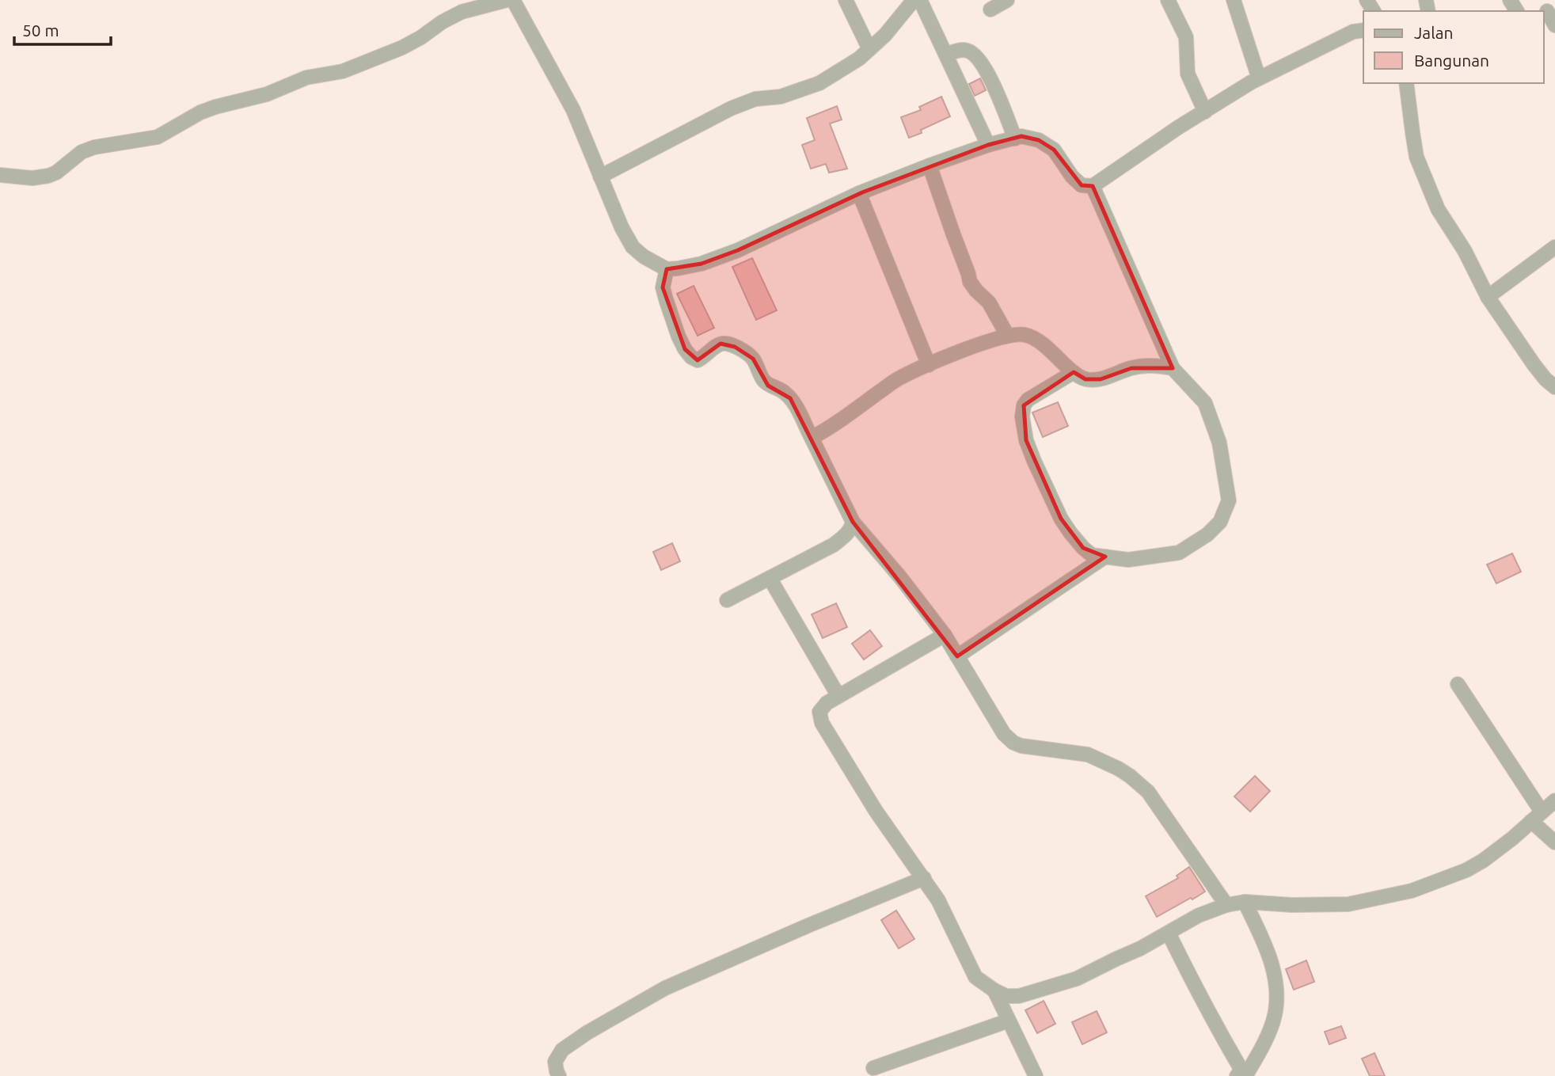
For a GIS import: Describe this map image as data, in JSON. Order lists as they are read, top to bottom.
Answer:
{
  "legend": ["Jalan", "Bangunan"],
  "scale_bar": "50 m"
}
